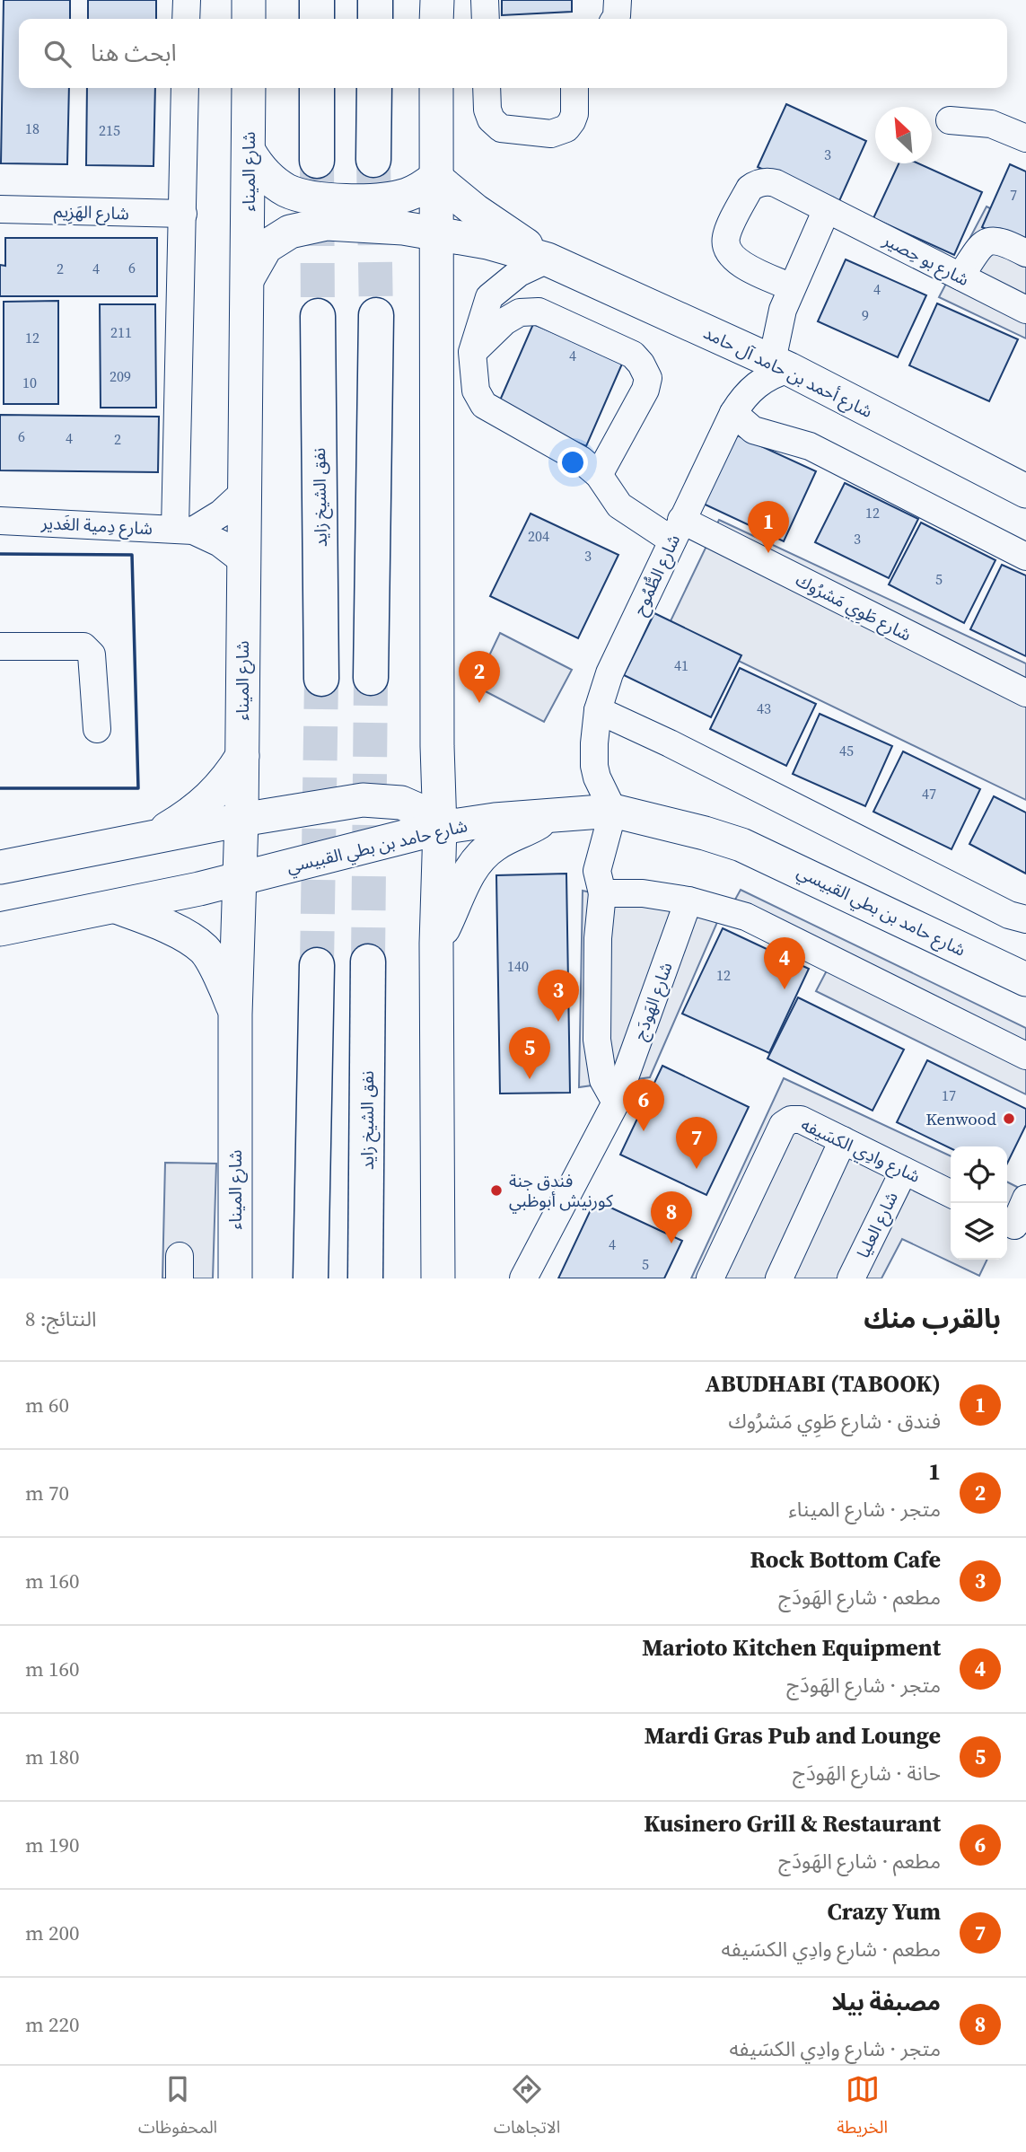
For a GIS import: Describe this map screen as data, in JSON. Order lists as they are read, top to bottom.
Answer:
{
  "streets": {
    "highway": ["نفق الشيخ زايد"],
    "main road": ["شارع الميناء", "شارع أحمد بن حامد آل حامد", "شارع حامد بن بطي القبيسي"],
    "street": [
      "شارع الهَزِيم",
      "شارع بو حِصير",
      "شارع دِمية الغَدير",
      "شارع الطُّمُوح",
      "شارع طَوِي مَشرُوك",
      "شارع الهَودَج",
      "شارع وادِي الكسَيفه",
      "شارع العليا"
    ]
  },
  "crossings": [
    ["شارع الميناء", "شارع أحمد بن حامد آل حامد"],
    ["شارع الميناء", "شارع دِمية الغَدير"],
    ["شارع الميناء", "شارع حامد بن بطي القبيسي"],
    ["شارع أحمد بن حامد آل حامد", "شارع الطُّمُوح"],
    ["شارع الطُّمُوح", "شارع طَوِي مَشرُوك"],
    ["شارع الطُّمُوح", "شارع حامد بن بطي القبيسي"],
    ["شارع وادِي الكسَيفه", "شارع العليا"]
  ],
  "places": ["Kenwood", "فندق جنة كورنيش أبوظبي"],
  "house_numbers": [
    "18",
    "215",
    "3",
    "7",
    "6",
    "2",
    "4",
    "4",
    "9",
    "211",
    "12",
    "4",
    "209",
    "10",
    "6",
    "4",
    "2",
    "12",
    "204",
    "3",
    "3",
    "5",
    "41",
    "43",
    "45",
    "47",
    "140",
    "12",
    "17",
    "4",
    "5"
  ],
  "north": "top left",
  "page": {
    "search": "ابحث هنا",
    "pins": [
      "1",
      "2",
      "4",
      "3",
      "5",
      "6",
      "7",
      "8"
    ],
    "heading": ["بالقرب منك", "النتائج: 8"],
    "list": [
      {
        "mark": "1",
        "name": "ABUDHABI (TABOOK)",
        "note": "فندق · شارع طَوِي مَشرُوك",
        "value": "60 m"
      },
      {
        "mark": "2",
        "name": "1",
        "note": "متجر · شارع الميناء",
        "value": "70 m"
      },
      {
        "mark": "3",
        "name": "Rock Bottom Cafe",
        "note": "مطعم · شارع الهَودَج",
        "value": "160 m"
      },
      {
        "mark": "4",
        "name": "Marioto Kitchen Equipment",
        "note": "متجر · شارع الهَودَج",
        "value": "160 m"
      },
      {
        "mark": "5",
        "name": "Mardi Gras Pub and Lounge",
        "note": "حانة · شارع الهَودَج",
        "value": "180 m"
      },
      {
        "mark": "6",
        "name": "Kusinero Grill & Restaurant",
        "note": "مطعم · شارع الهَودَج",
        "value": "190 m"
      },
      {
        "mark": "7",
        "name": "Crazy Yum",
        "note": "مطعم · شارع وادِي الكسَيفه",
        "value": "200 m"
      },
      {
        "mark": "8",
        "name": "مصبفة بيلا",
        "note": "متجر · شارع وادِي الكسَيفه",
        "value": "220 m"
      }
    ],
    "nav": ["الخريطة", "الاتجاهات", "المحفوظات"]
  }
}
